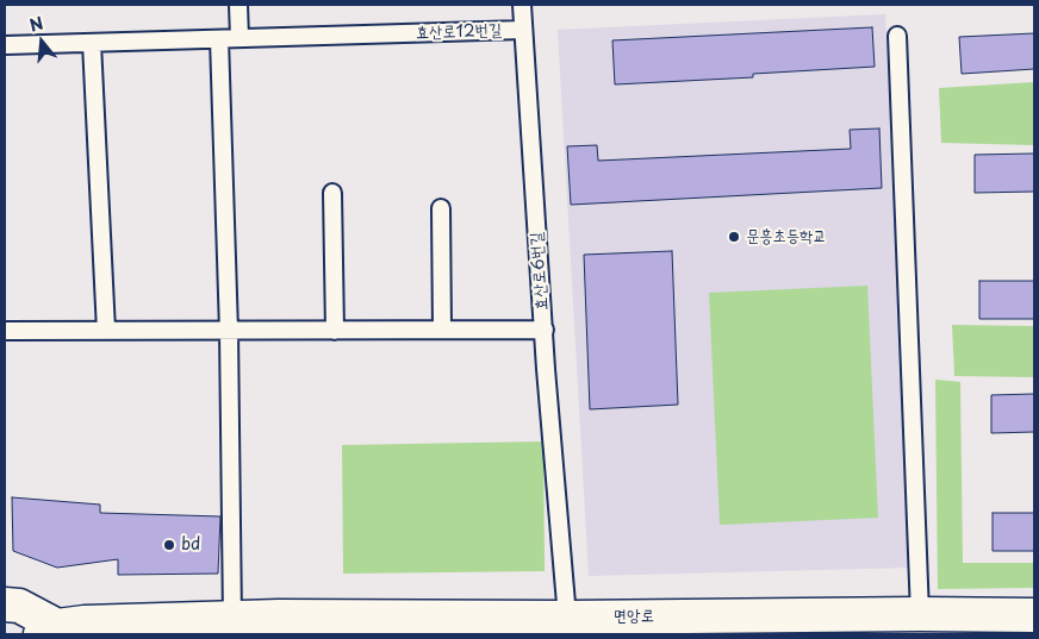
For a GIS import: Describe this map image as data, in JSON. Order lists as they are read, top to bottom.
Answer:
{
  "streets": {
    "main road": ["면앙로"],
    "lane": ["효산로12번길", "효산로6번길"]
  },
  "crossings": [
    ["효산로12번길", "효산로6번길"]
  ],
  "places": ["문흥초등학교", "bd"],
  "north": "top"
}
